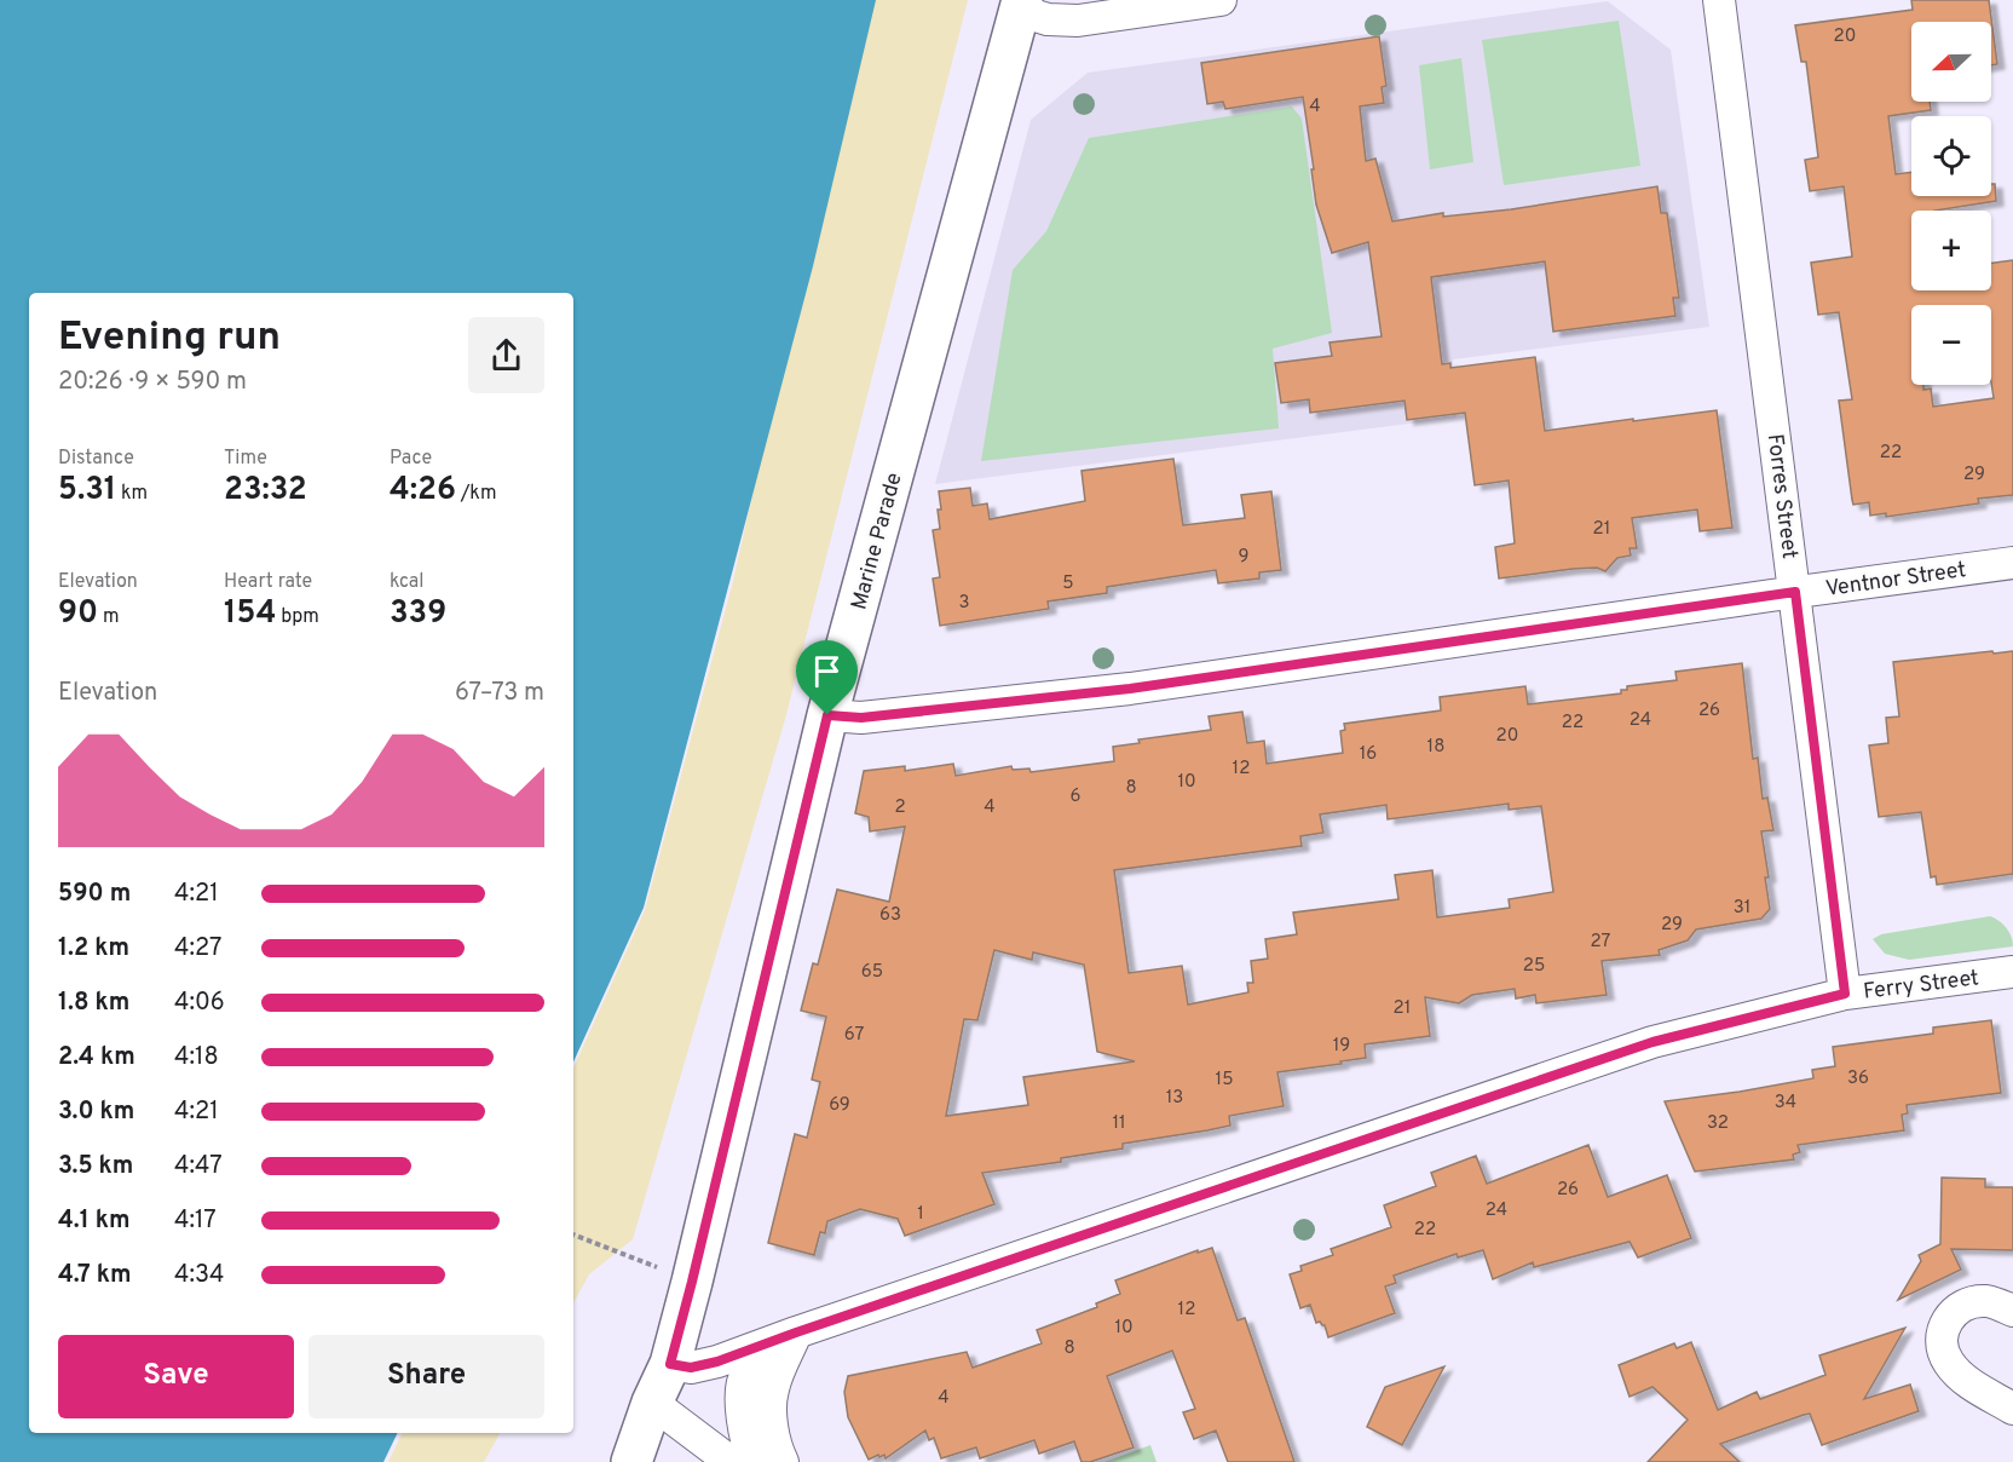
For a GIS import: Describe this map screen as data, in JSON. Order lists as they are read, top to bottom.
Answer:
{
  "streets": {
    "street": [
      "Forres Street",
      "Marine Parade",
      "Ventnor Street",
      "Ferry Street"
    ]
  },
  "crossings": [
    ["Forres Street", "Ventnor Street"],
    ["Forres Street", "Ferry Street"],
    ["Marine Parade", "Ventnor Street"],
    ["Marine Parade", "Ferry Street"]
  ],
  "house_numbers": [
    "20",
    "4",
    "22",
    "29",
    "21",
    "9",
    "5",
    "3",
    "26",
    "24",
    "22",
    "20",
    "18",
    "16",
    "12",
    "10",
    "8",
    "6",
    "2",
    "4",
    "31",
    "63",
    "29",
    "27",
    "25",
    "65",
    "21",
    "67",
    "19",
    "36",
    "15",
    "13",
    "34",
    "69",
    "11",
    "32",
    "26",
    "24",
    "1",
    "22",
    "12",
    "10",
    "8",
    "4"
  ],
  "north": "left",
  "page": {
    "map_buttons": ["+", "−"],
    "heading": ["Evening run", "20:26 · 9 × 590 m"],
    "stats": [
      ["Distance", "5.31 km"],
      ["Time", "23:32"],
      ["Pace", "4:26 /km"],
      ["Elevation", "90 m"],
      ["Heart rate", "154 bpm"],
      ["kcal", "339"]
    ],
    "chart": ["Elevation", "67–73 m"],
    "list": [
      {
        "name": "590 m",
        "note": "4:21"
      },
      {
        "name": "1.2 km",
        "note": "4:27"
      },
      {
        "name": "1.8 km",
        "note": "4:06"
      },
      {
        "name": "2.4 km",
        "note": "4:18"
      },
      {
        "name": "3.0 km",
        "note": "4:21"
      },
      {
        "name": "3.5 km",
        "note": "4:47"
      },
      {
        "name": "4.1 km",
        "note": "4:17"
      },
      {
        "name": "4.7 km",
        "note": "4:34"
      }
    ],
    "buttons": ["Save", "Share"]
  }
}
